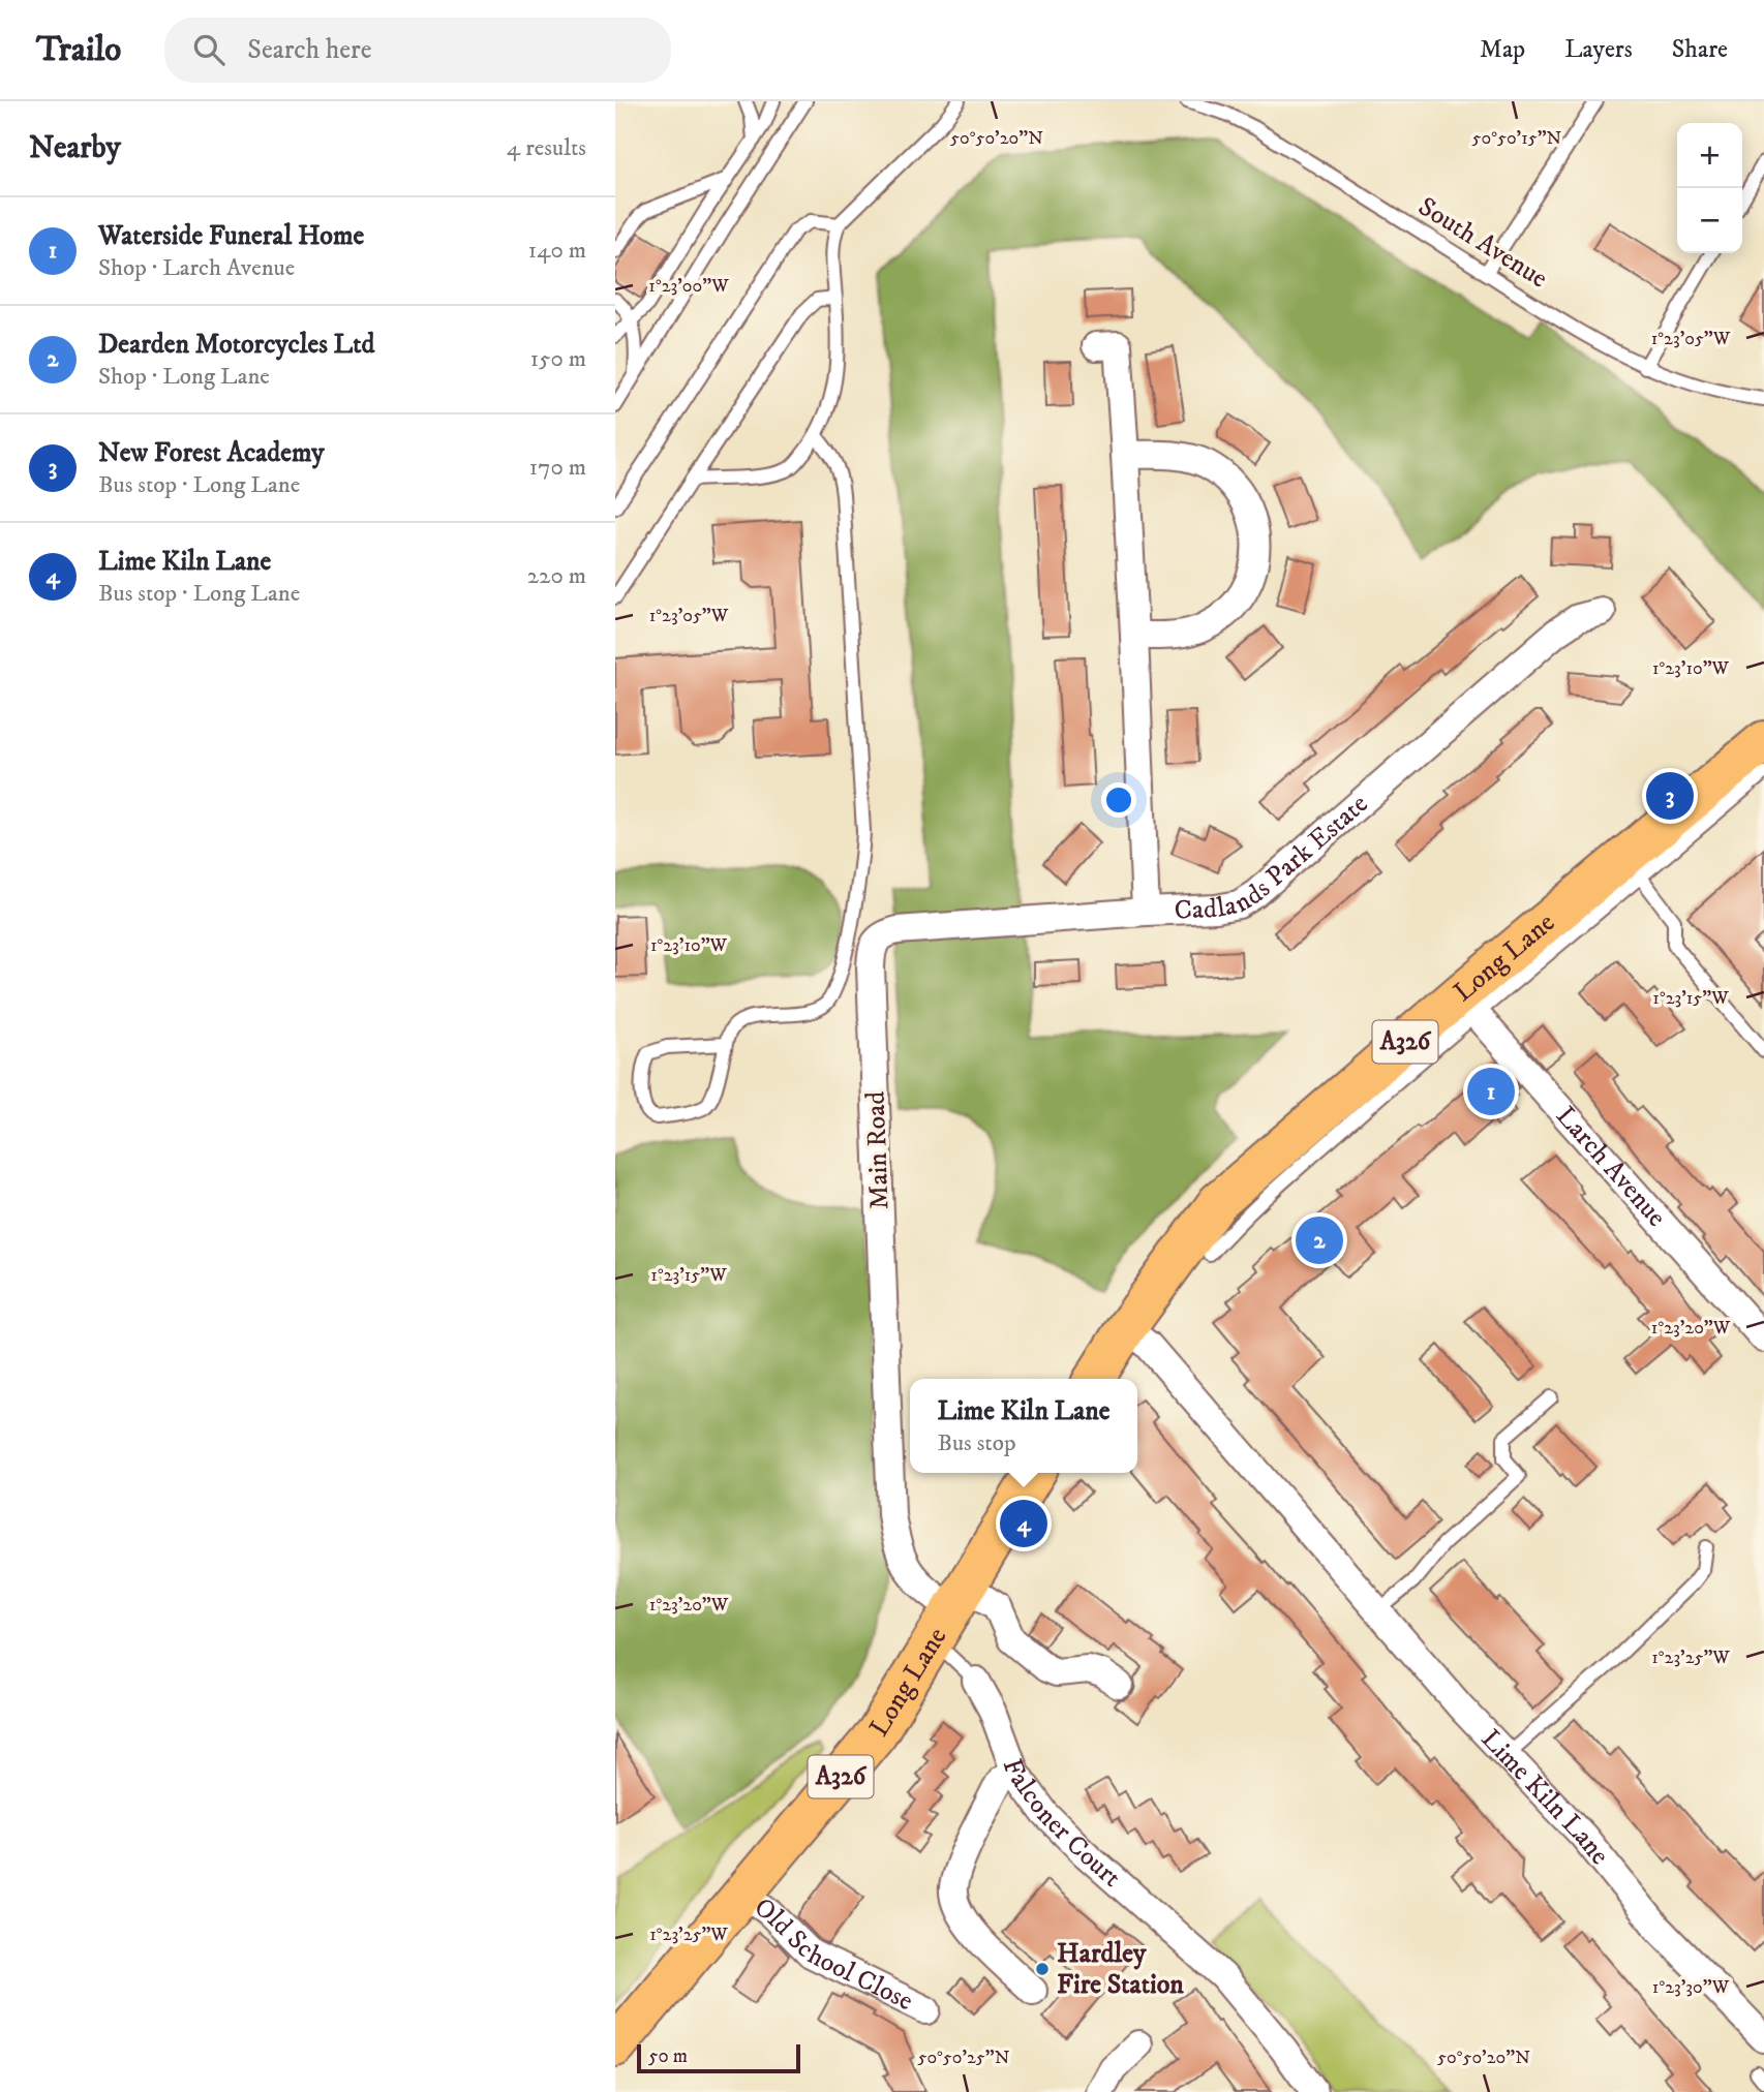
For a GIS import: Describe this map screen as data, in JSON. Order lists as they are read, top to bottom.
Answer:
{
  "streets": {
    "main road": ["Long Lane", "A326"],
    "street": [
      "Cadlands Park Estate",
      "Main Road",
      "Larch Avenue",
      "Lime Kiln Lane",
      "Falconer Court",
      "Old School Close"
    ],
    "lane": ["South Avenue"]
  },
  "crossings": [
    ["Cadlands Park Estate", "Main Road"],
    ["Long Lane", "Main Road"],
    ["Long Lane", "Larch Avenue"],
    ["Long Lane", "Lime Kiln Lane"],
    ["Long Lane", "Falconer Court"],
    ["Long Lane", "Old School Close"],
    ["Main Road", "Falconer Court"]
  ],
  "places": ["Hardley Fire Station"],
  "scale_bar": "50 m",
  "page": {
    "header": "Trailo",
    "search": "Search here",
    "nav": ["Map", "Layers", "Share"],
    "heading": ["Nearby", "4 results"],
    "map_buttons": ["+", "−"],
    "list": [
      {
        "mark": "1",
        "name": "Waterside Funeral Home",
        "note": "Shop · Larch Avenue",
        "value": "140 m"
      },
      {
        "mark": "2",
        "name": "Dearden Motorcycles Ltd",
        "note": "Shop · Long Lane",
        "value": "150 m"
      },
      {
        "mark": "3",
        "name": "New Forest Academy",
        "note": "Bus stop · Long Lane",
        "value": "170 m"
      },
      {
        "mark": "4",
        "name": "Lime Kiln Lane",
        "note": "Bus stop · Long Lane",
        "value": "220 m"
      }
    ],
    "pins": [
      "3",
      "1",
      "2",
      "4"
    ],
    "popup": ["Lime Kiln Lane", "Bus stop"],
    "scale": "50 m"
  },
  "coordinates": [
    "50°50'20\"N",
    "50°50'15\"N",
    "1°23'00\"W",
    "1°23'05\"W",
    "1°23'10\"W",
    "1°23'15\"W",
    "1°23'20\"W",
    "1°23'25\"W",
    "1°23'30\"W",
    "50°50'25\"N"
  ]
}
